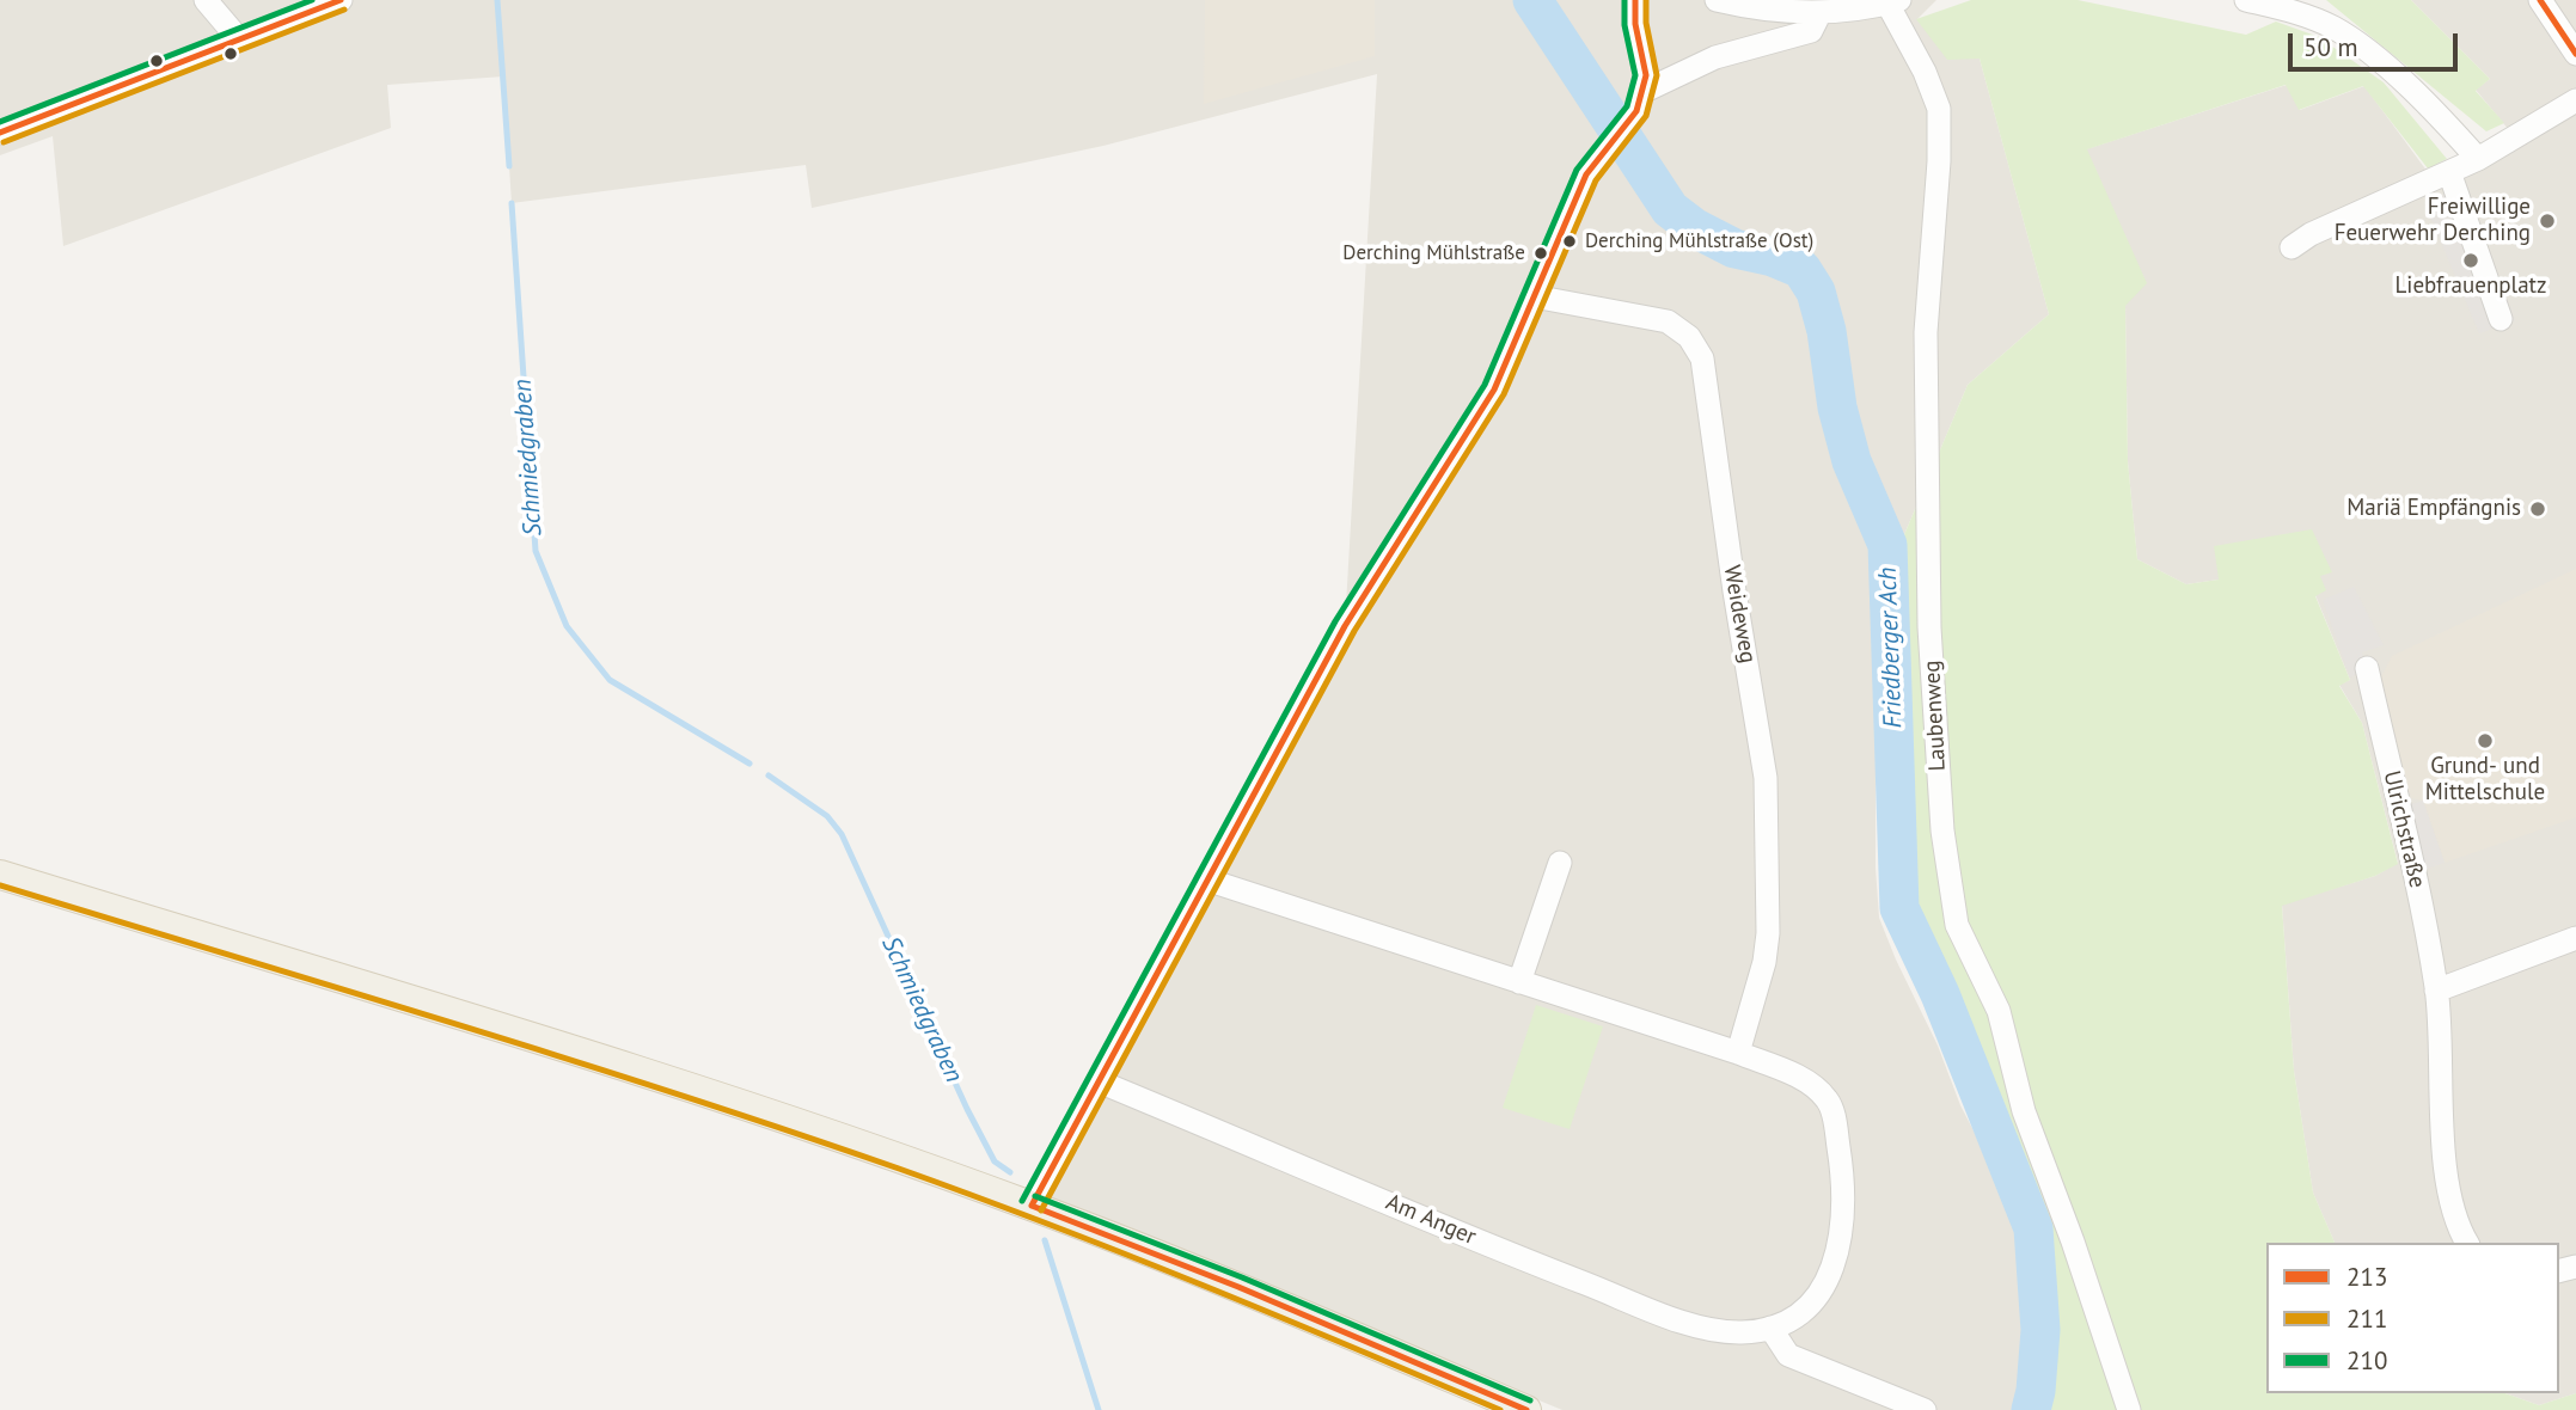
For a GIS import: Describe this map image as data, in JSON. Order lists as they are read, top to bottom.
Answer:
{
  "streets": {
    "street": [
      "Weideweg",
      "Laubenweg",
      "Ulrichstraße",
      "Am Anger"
    ]
  },
  "crossings": [
    ["Weideweg", "Am Anger"]
  ],
  "water": ["Schmiedgraben", "Friedberger Ach"],
  "places": [
    "Freiwillige Feuerwehr Derching",
    "Derching Mühlstraße (Ost)",
    "Derching Mühlstraße",
    "Liebfrauenplatz",
    "Mariä Empfängnis",
    "Grund- und Mittelschule"
  ],
  "lines": ["transit line 213", "transit line 211", "transit line 210"],
  "legend": ["213", "211", "210"],
  "scale_bar": "50 m"
}
